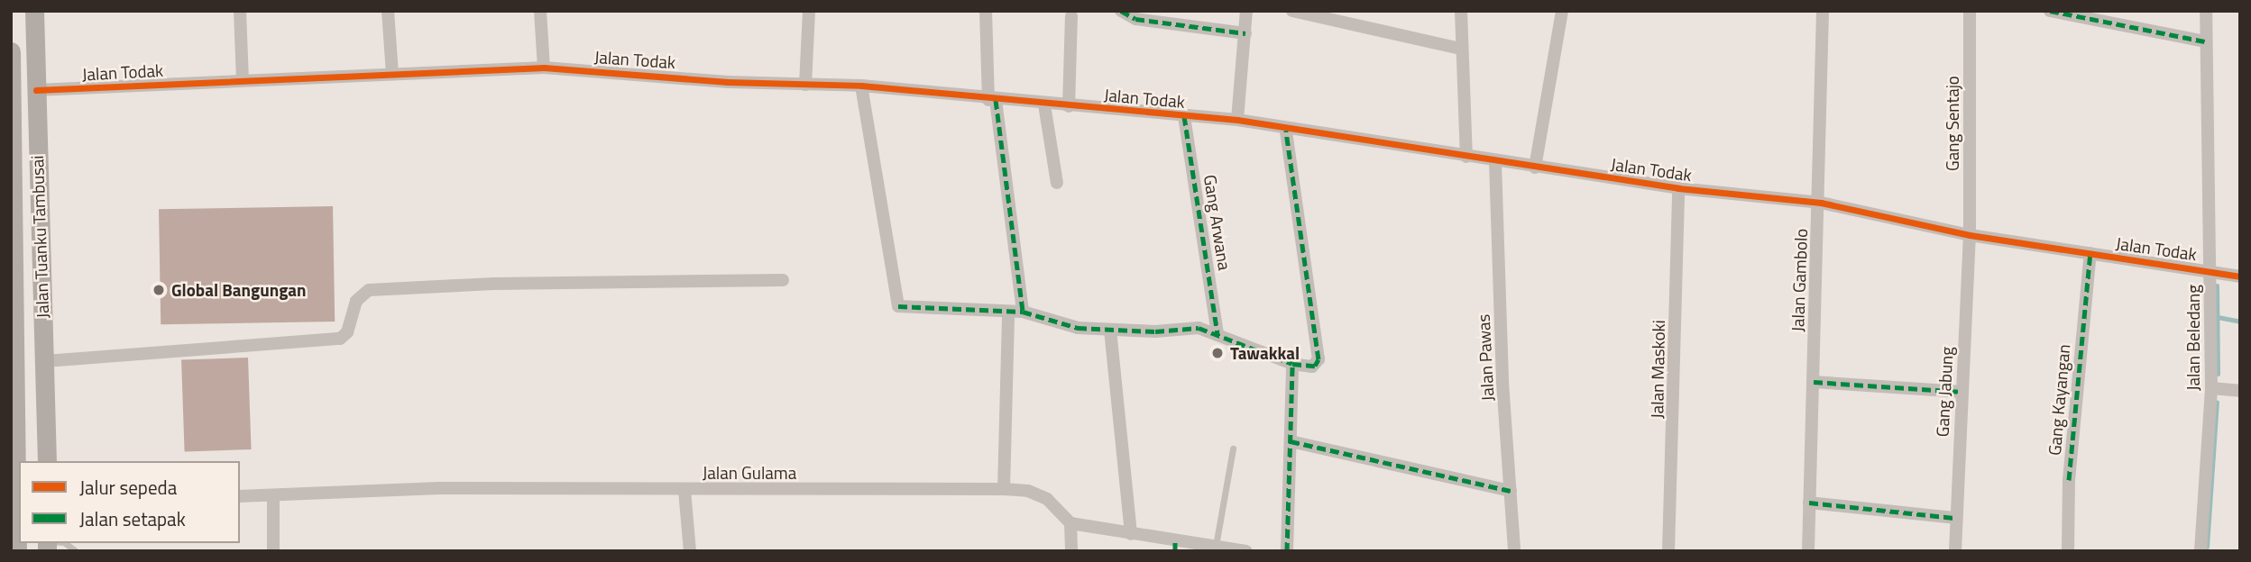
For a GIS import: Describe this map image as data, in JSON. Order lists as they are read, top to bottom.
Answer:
{
  "streets": {
    "main road": ["Jalan Tuanku Tambusai"],
    "street": [
      "Jalan Todak",
      "Gang Sentajo",
      "Gang Arwana",
      "Jalan Gambolo",
      "Jalan Beledang",
      "Jalan Pawas",
      "Jalan Maskoki",
      "Gang Jabung",
      "Gang Kayangan",
      "Jalan Gulama"
    ]
  },
  "crossings": [
    ["Jalan Todak", "Gang Sentajo"],
    ["Jalan Todak", "Gang Arwana"],
    ["Jalan Todak", "Jalan Tuanku Tambusai"],
    ["Jalan Todak", "Jalan Gambolo"],
    ["Jalan Todak", "Jalan Beledang"],
    ["Jalan Todak", "Jalan Pawas"],
    ["Jalan Todak", "Jalan Maskoki"],
    ["Jalan Todak", "Gang Jabung"],
    ["Jalan Todak", "Gang Kayangan"],
    ["Gang Sentajo", "Gang Jabung"]
  ],
  "places": ["Global Bangungan", "Tawakkal"],
  "legend": ["Jalur sepeda", "Jalan setapak"]
}
